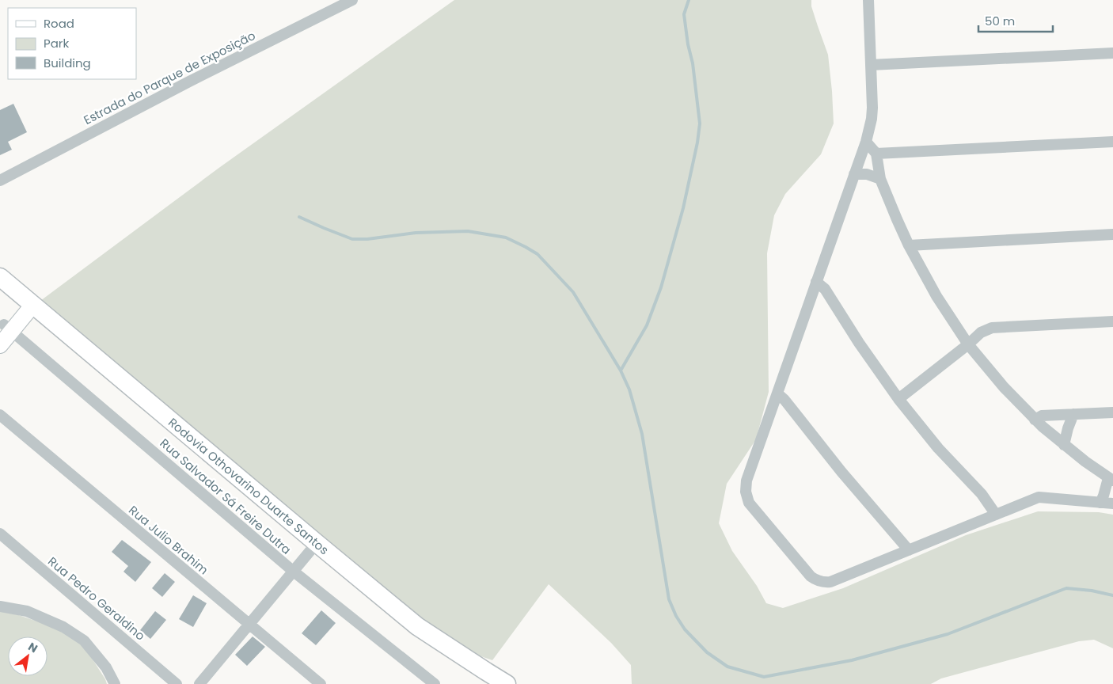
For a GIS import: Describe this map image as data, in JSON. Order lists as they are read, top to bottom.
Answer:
{
  "streets": {
    "main road": ["Rodovia Othovarino Duarte Santos"],
    "street": [
      "Estrada do Parque de Exposição",
      "Rua Salvador Sá Freire Dutra",
      "Rua Julio Brahim",
      "Rua Pedro Geraldino"
    ]
  },
  "legend": ["Road", "Park", "Building"],
  "scale_bar": "50 m",
  "north": "top right"
}
